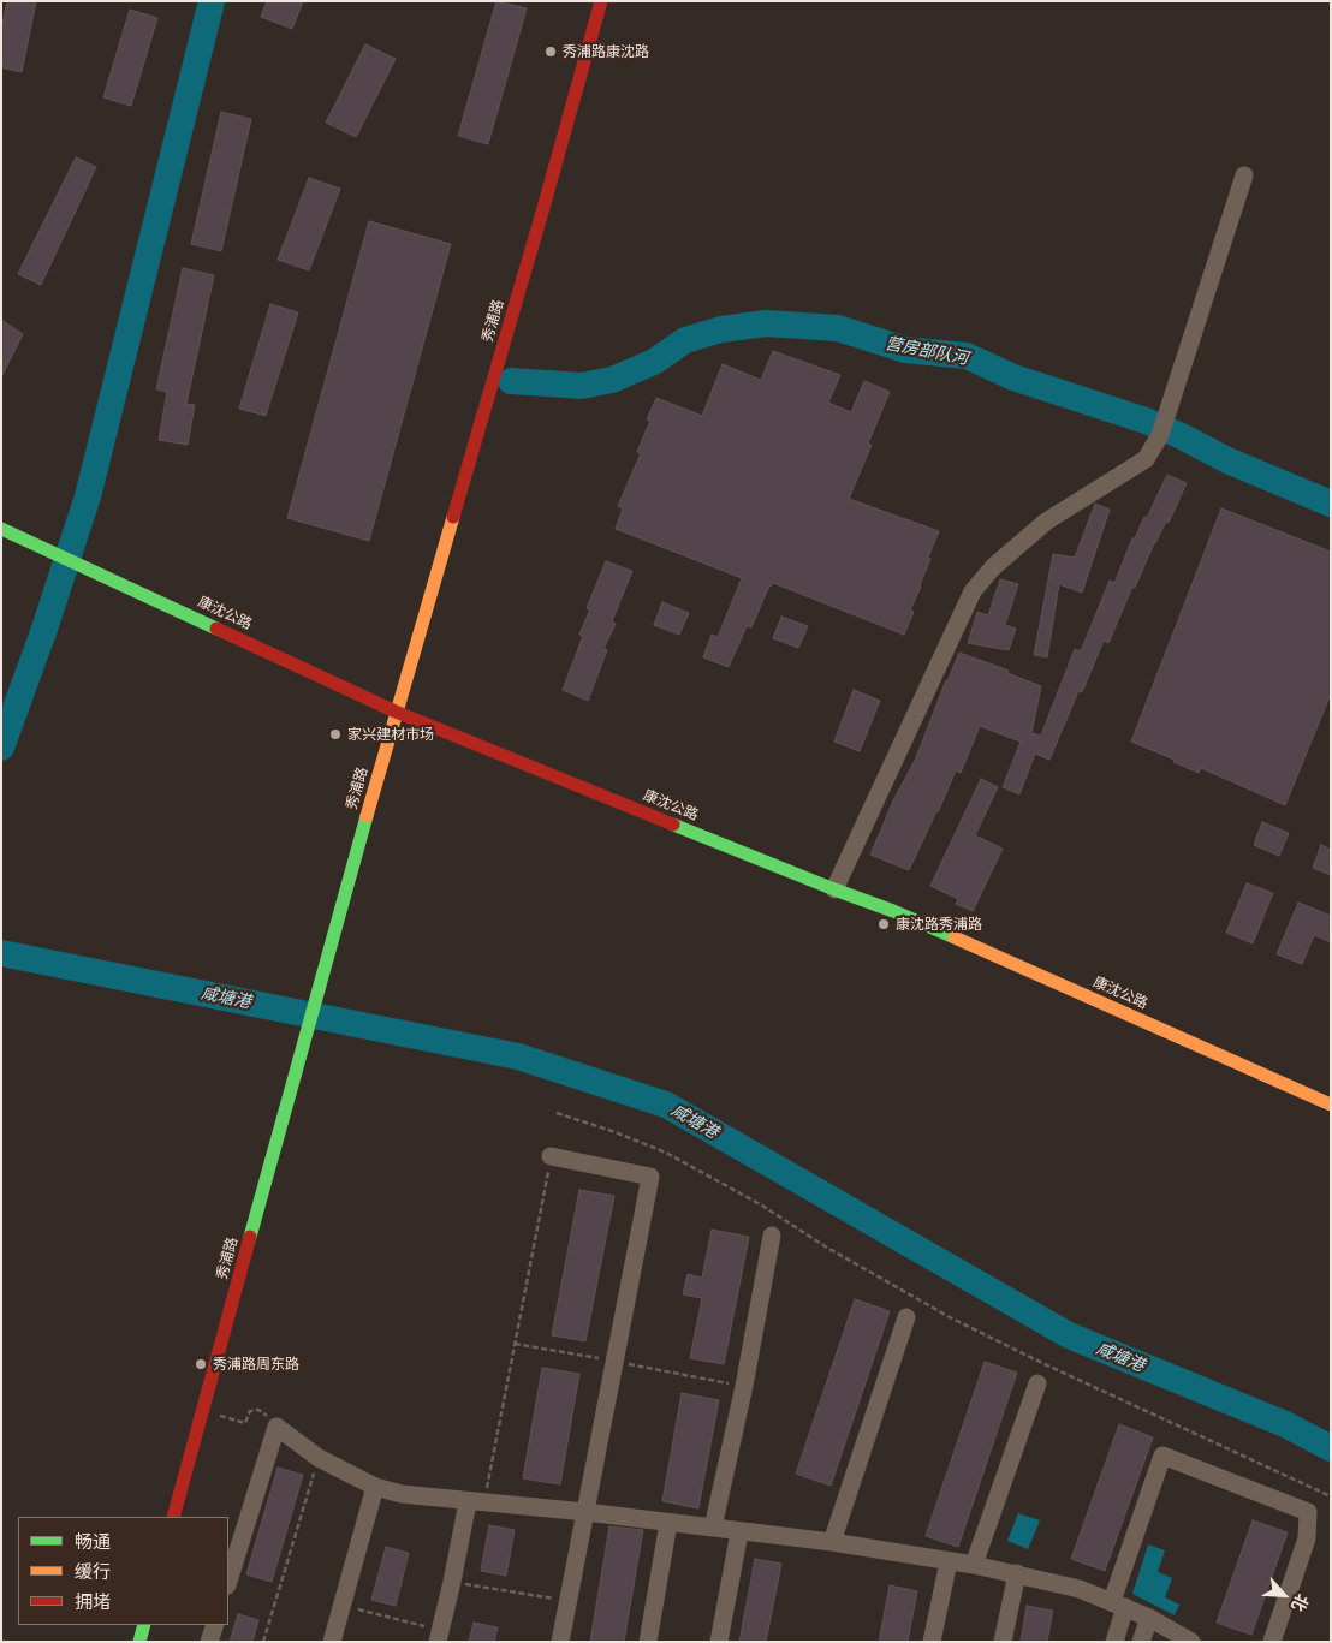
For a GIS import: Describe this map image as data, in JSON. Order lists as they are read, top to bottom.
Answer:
{
  "streets": {
    "main road": ["秀浦路", "康沈公路"]
  },
  "crossings": [
    ["秀浦路", "康沈公路"]
  ],
  "water": ["营房部队河", "咸塘港"],
  "places": [
    "秀浦路康沈路",
    "家兴建材市场",
    "康沈路秀浦路",
    "秀浦路周东路"
  ],
  "legend": ["畅通", "缓行", "拥堵"],
  "north": "bottom right"
}
